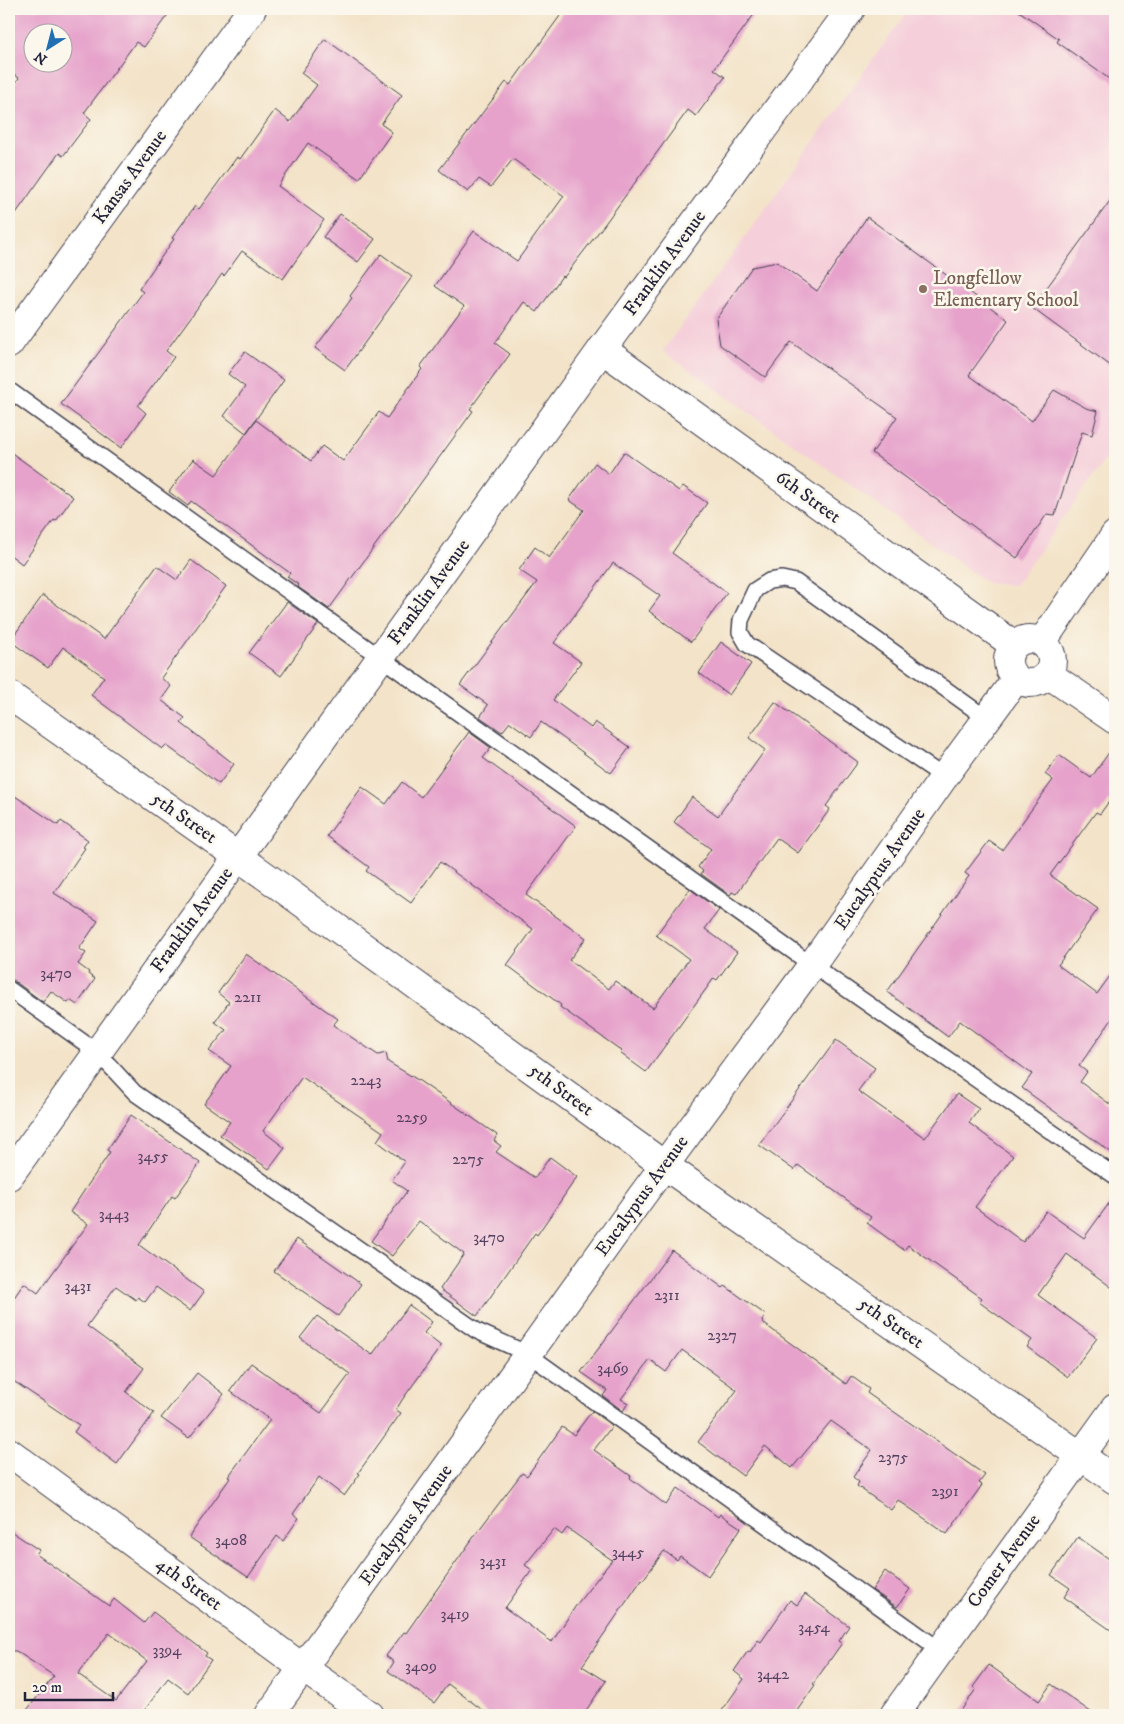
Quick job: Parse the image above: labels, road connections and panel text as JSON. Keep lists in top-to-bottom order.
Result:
{
  "streets": {
    "street": [
      "Kansas Avenue",
      "Franklin Avenue",
      "6th Street",
      "5th Street",
      "Eucalyptus Avenue",
      "Comer Avenue",
      "4th Street"
    ]
  },
  "crossings": [
    ["Franklin Avenue", "6th Street"],
    ["Franklin Avenue", "5th Street"],
    ["6th Street", "Eucalyptus Avenue"],
    ["5th Street", "Eucalyptus Avenue"],
    ["5th Street", "Comer Avenue"],
    ["Eucalyptus Avenue", "4th Street"]
  ],
  "places": ["Longfellow Elementary School"],
  "house_numbers": [
    "3470",
    "2211",
    "2243",
    "2259",
    "3455",
    "2275",
    "3443",
    "3470",
    "3431",
    "2311",
    "2327",
    "3469",
    "2375",
    "2391",
    "3408",
    "3445",
    "3431",
    "3419",
    "3454",
    "3394",
    "3409",
    "3442"
  ],
  "scale_bar": "20 m",
  "north": "bottom left"
}
